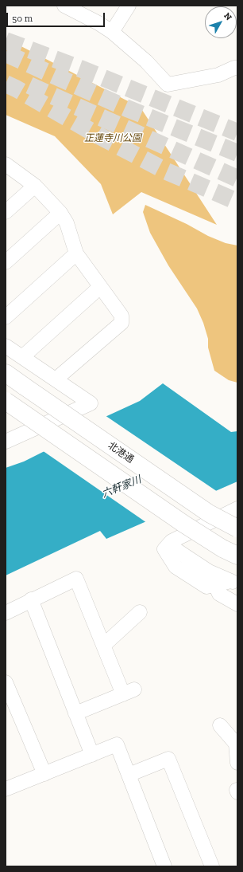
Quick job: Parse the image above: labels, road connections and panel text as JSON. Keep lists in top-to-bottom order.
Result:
{
  "streets": {
    "main road": ["北港通"]
  },
  "water": ["六軒家川"],
  "parks": ["正蓮寺川公園"],
  "scale_bar": "50 m",
  "north": "top right"
}
